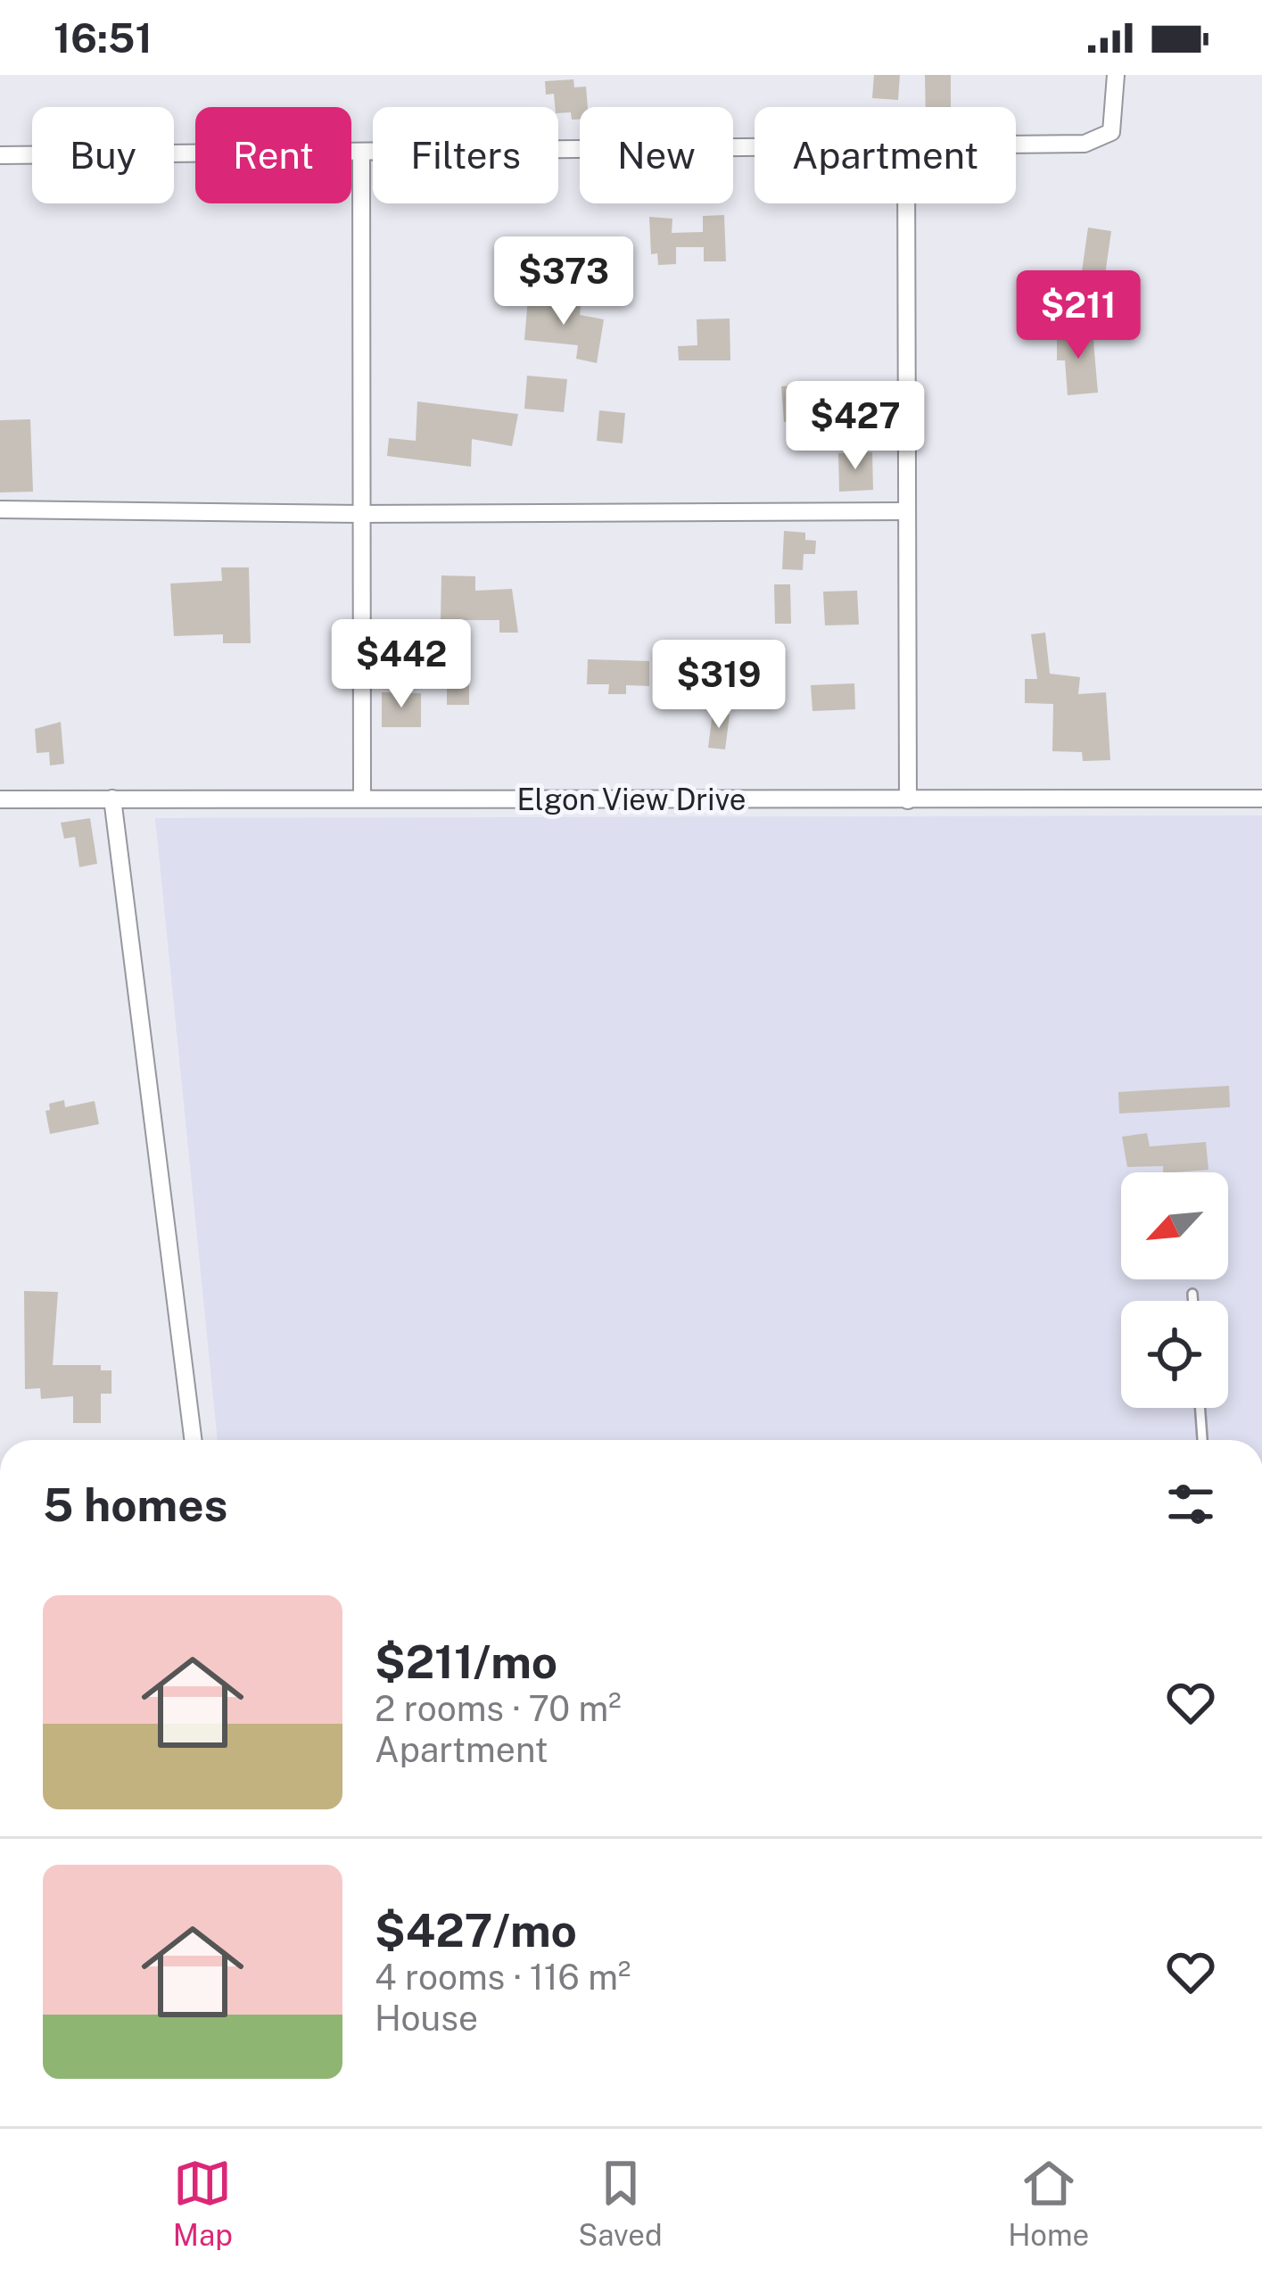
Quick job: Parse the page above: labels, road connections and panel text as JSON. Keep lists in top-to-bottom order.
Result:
{
  "streets": {
    "street": ["Elgon View Drive"]
  },
  "north": "bottom left",
  "page": {
    "status": "16:51",
    "chip": [
      "Buy",
      "Rent",
      "Filters",
      "New",
      "Apartment"
    ],
    "price": [
      "$373",
      "$211",
      "$427",
      "$442",
      "$319"
    ],
    "heading": "5 homes",
    "list": [
      {
        "name": "$211/mo",
        "note": "2 rooms · 70 m² · Apartment"
      },
      {
        "name": "$427/mo",
        "note": "4 rooms · 116 m² · House"
      }
    ],
    "tabs": ["Map", "Saved", "Home"]
  }
}
